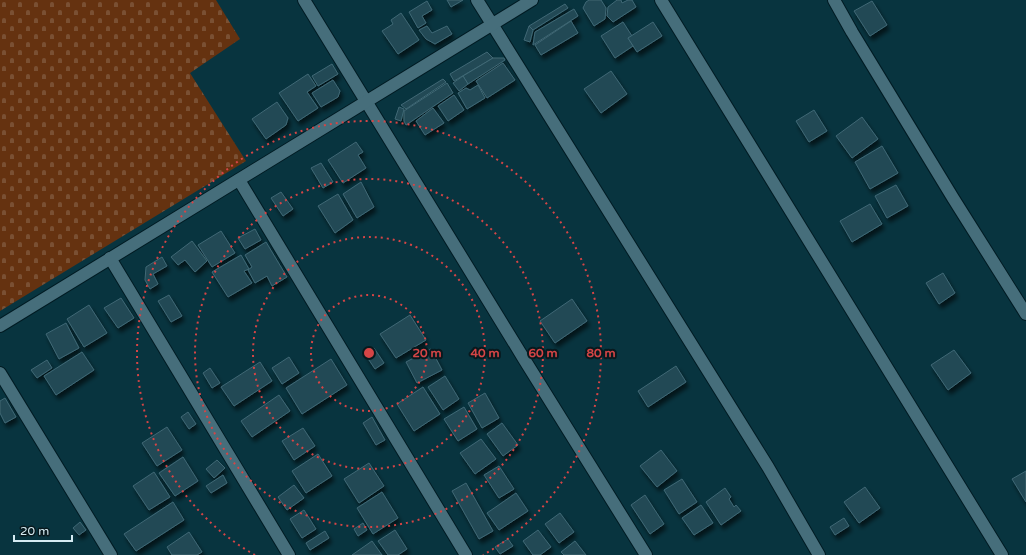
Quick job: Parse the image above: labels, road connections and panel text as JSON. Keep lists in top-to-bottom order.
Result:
{
  "scale_bar": "20 m",
  "rings": [
    "20 m",
    "40 m",
    "60 m",
    "80 m"
  ]
}
